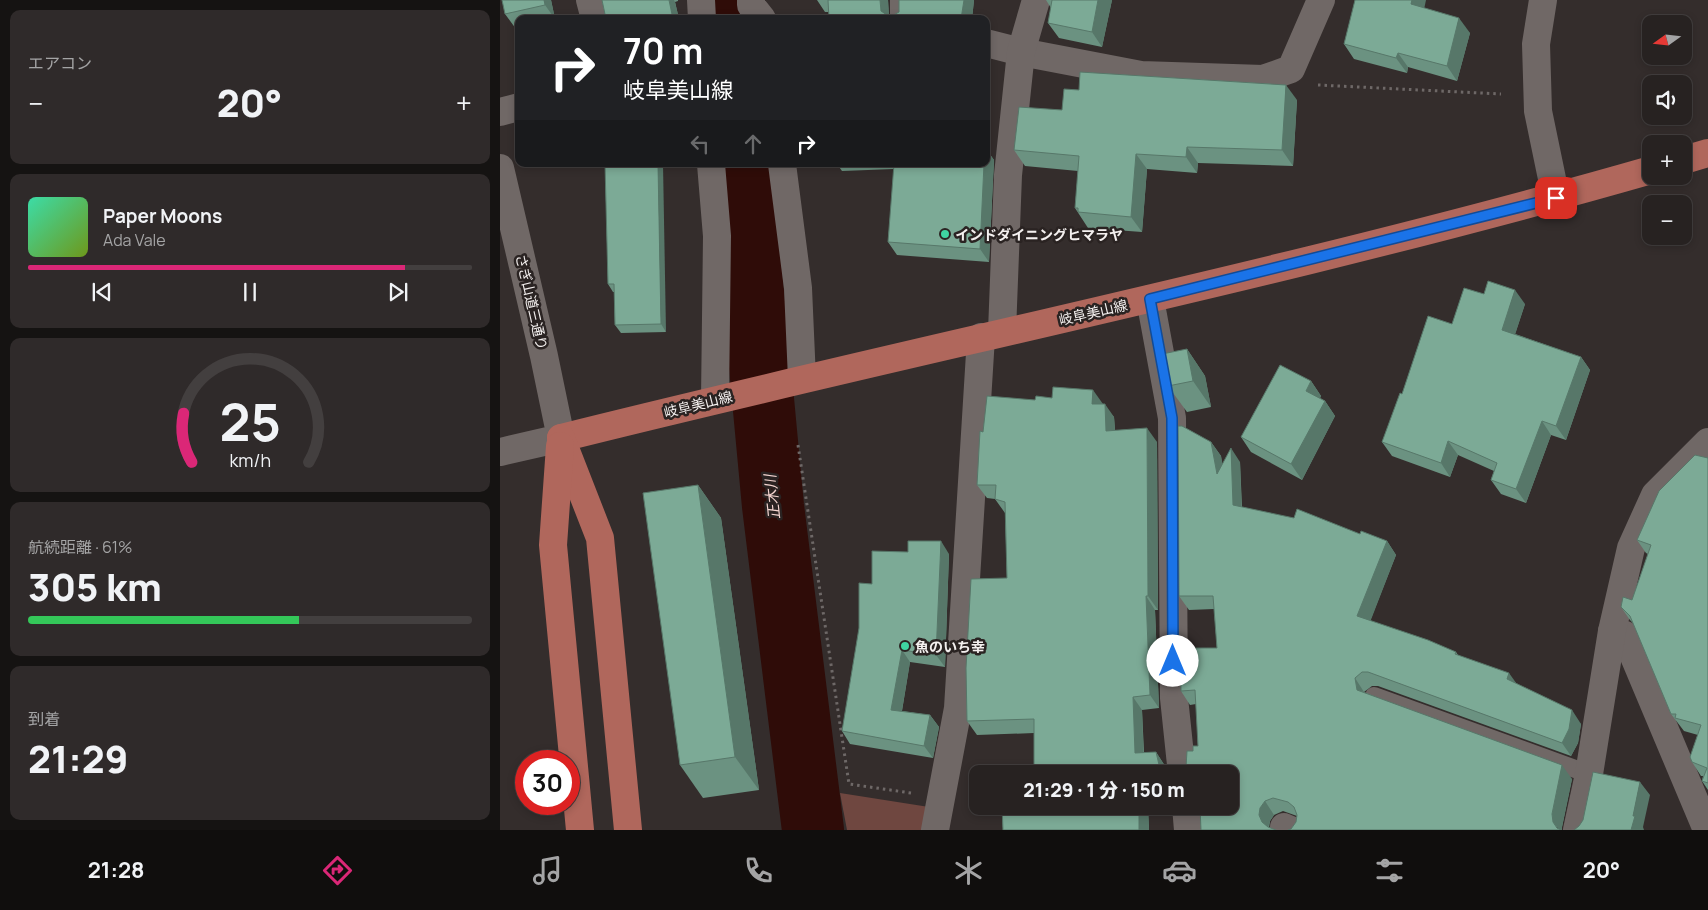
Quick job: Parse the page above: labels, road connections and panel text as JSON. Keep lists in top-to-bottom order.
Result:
{
  "streets": {
    "main road": ["岐阜美山線"],
    "street": ["さぎ山道三通り"]
  },
  "crossings": [
    ["さぎ山道三通り", "岐阜美山線"]
  ],
  "water": ["正木川"],
  "places": ["インドダイニングヒマラヤ", "魚のいち幸"],
  "north": "left",
  "page": {
    "tile": [
      "エアコン",
      ["航続距離 · 61%", "305 km"],
      ["到着", "21:29"]
    ],
    "map_buttons": ["+", "−"],
    "turn": ["70 m", "岐阜美山線"],
    "heat": ["−", "20°", "+"],
    "song": ["Paper Moons", "Ada Vale"],
    "limit": "30",
    "trip": "21:29 · 1 分 · 150 m",
    "tabs": ["21:28", "20°"],
    "gauge": ["25", "km/h"]
  }
}
